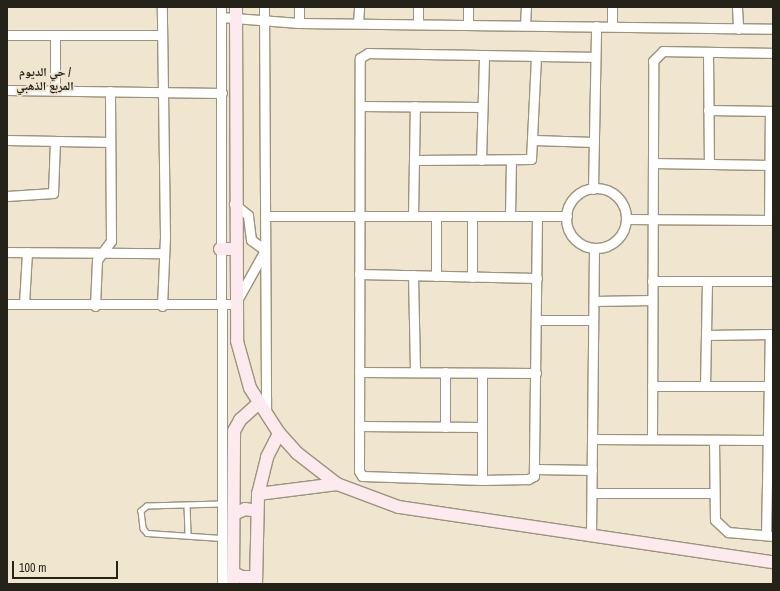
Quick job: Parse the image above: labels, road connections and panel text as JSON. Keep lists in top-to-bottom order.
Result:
{
  "districts": ["حي الديوم / المربع الذهبي"],
  "scale_bar": "100 m"
}
